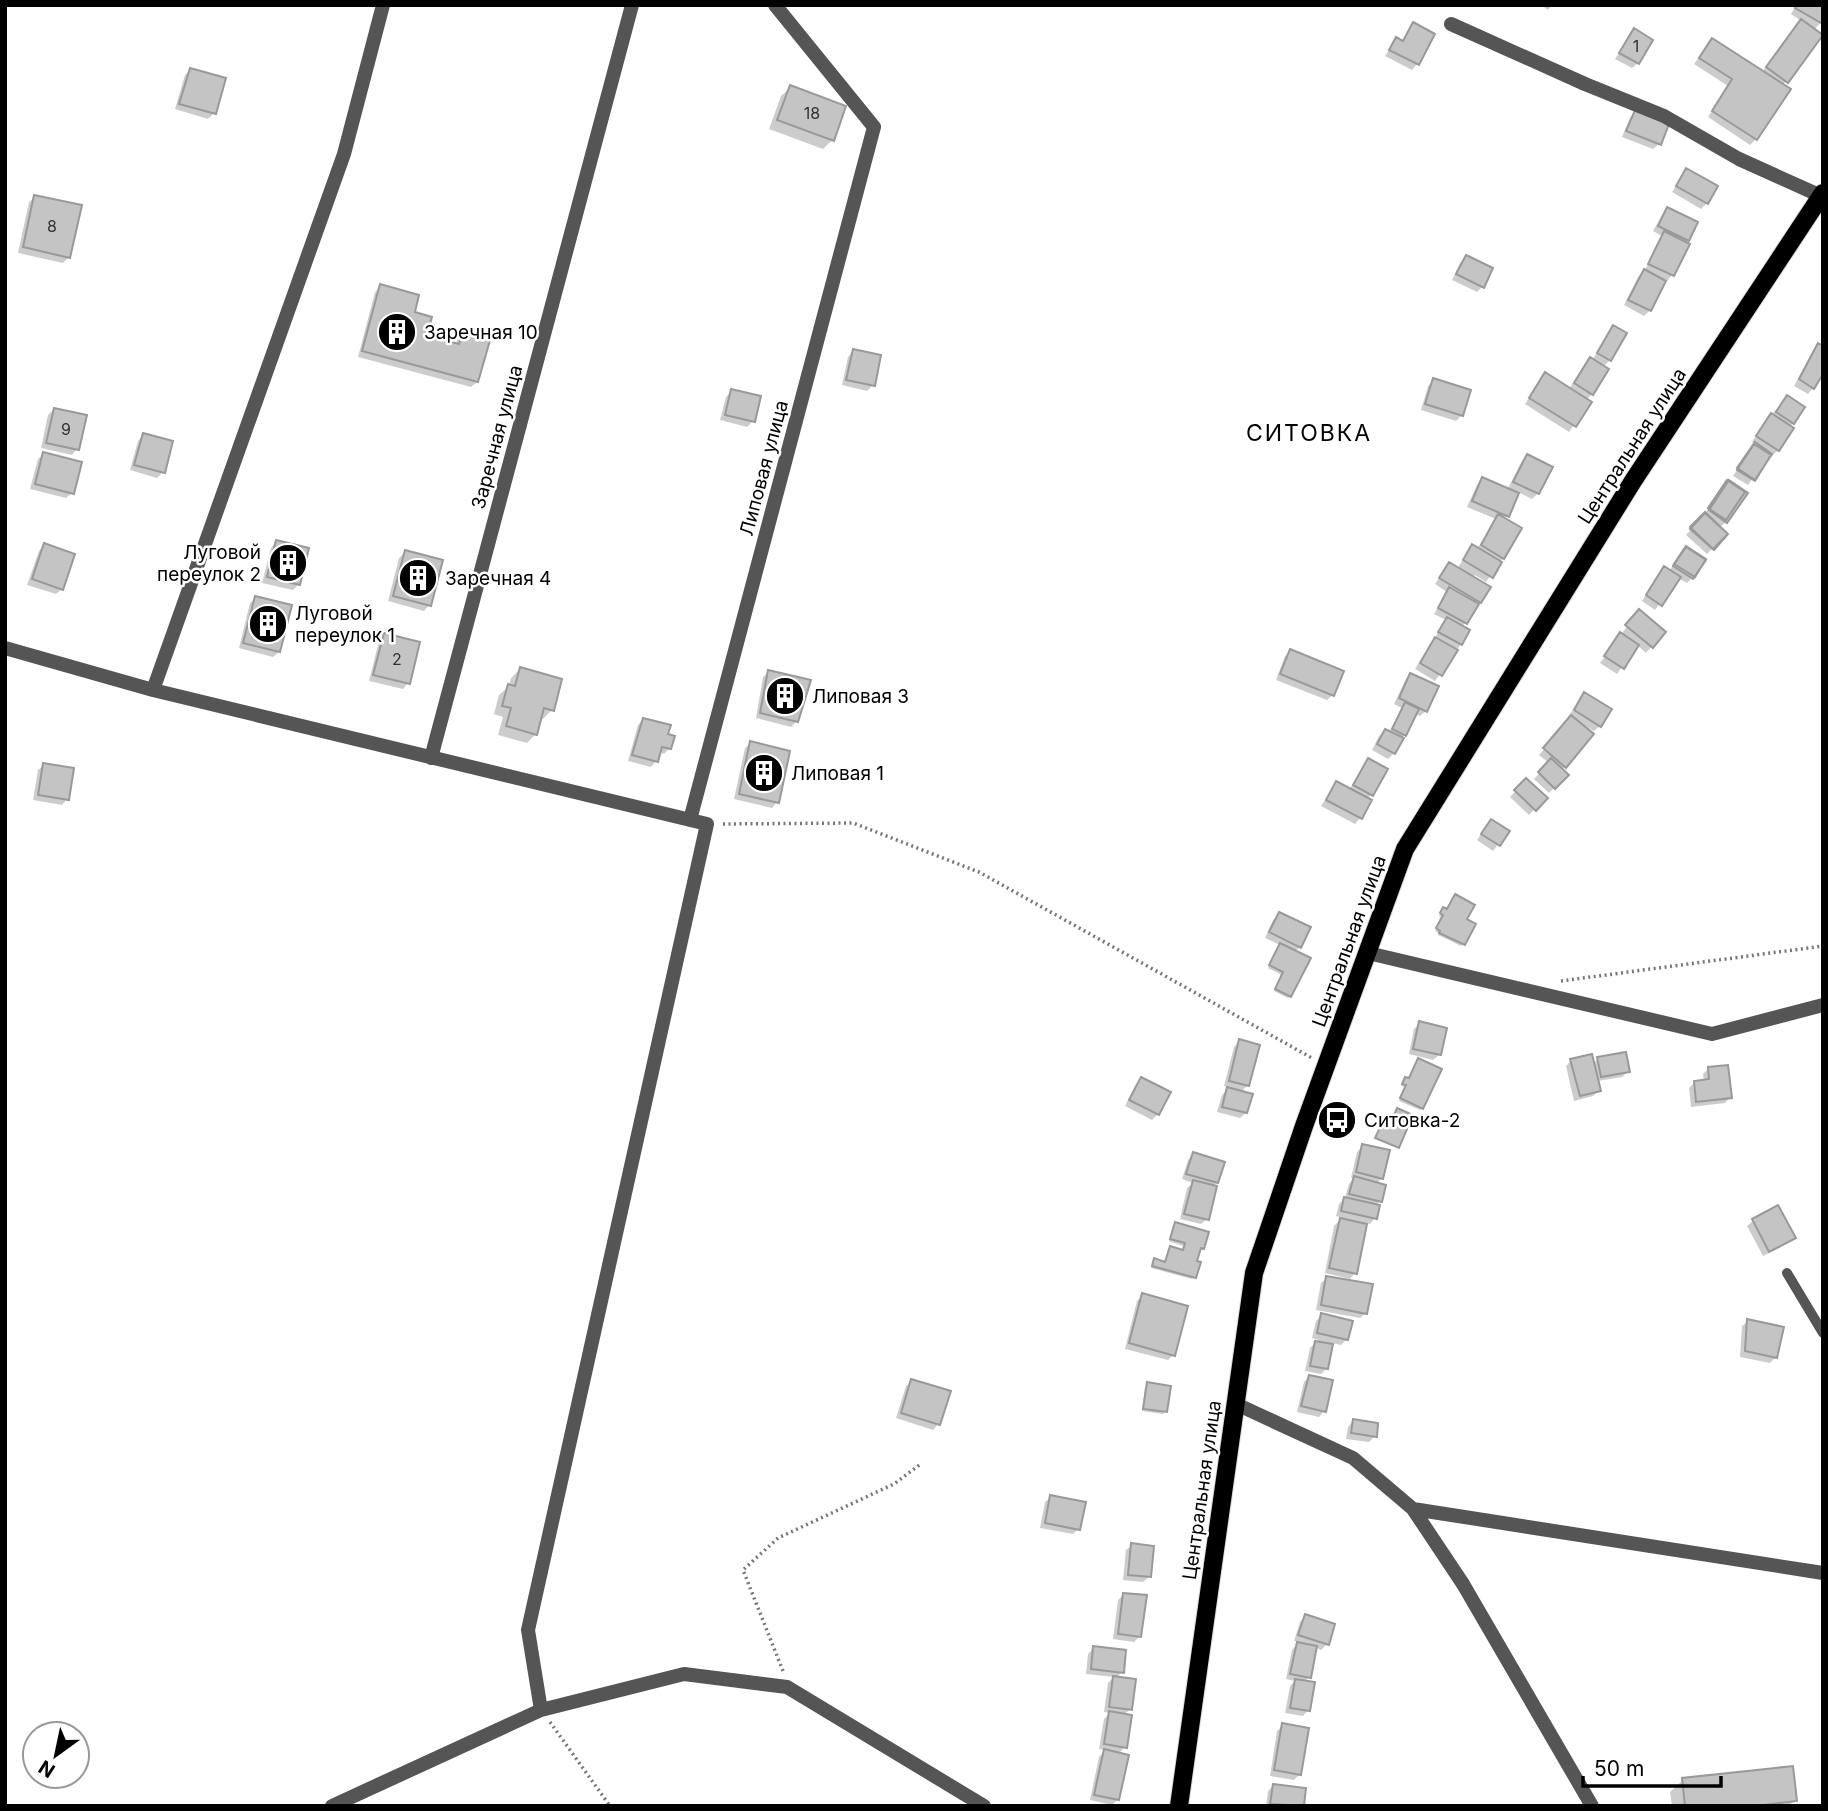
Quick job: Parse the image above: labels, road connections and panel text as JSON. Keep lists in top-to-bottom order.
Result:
{
  "streets": {
    "main road": ["Центральная улица"],
    "street": ["Заречная улица", "Липовая улица"]
  },
  "districts": ["СИТОВКА"],
  "places": {
    "building": [
      "Заречная 10",
      "Луговой переулок 2",
      "Заречная 4",
      "Луговой переулок 1",
      "Липовая 3",
      "Липовая 1"
    ],
    "bus stop": ["Ситовка-2"]
  },
  "house_numbers": [
    "1",
    "18",
    "8",
    "9",
    "2"
  ],
  "scale_bar": "50 m",
  "north": "bottom left"
}
